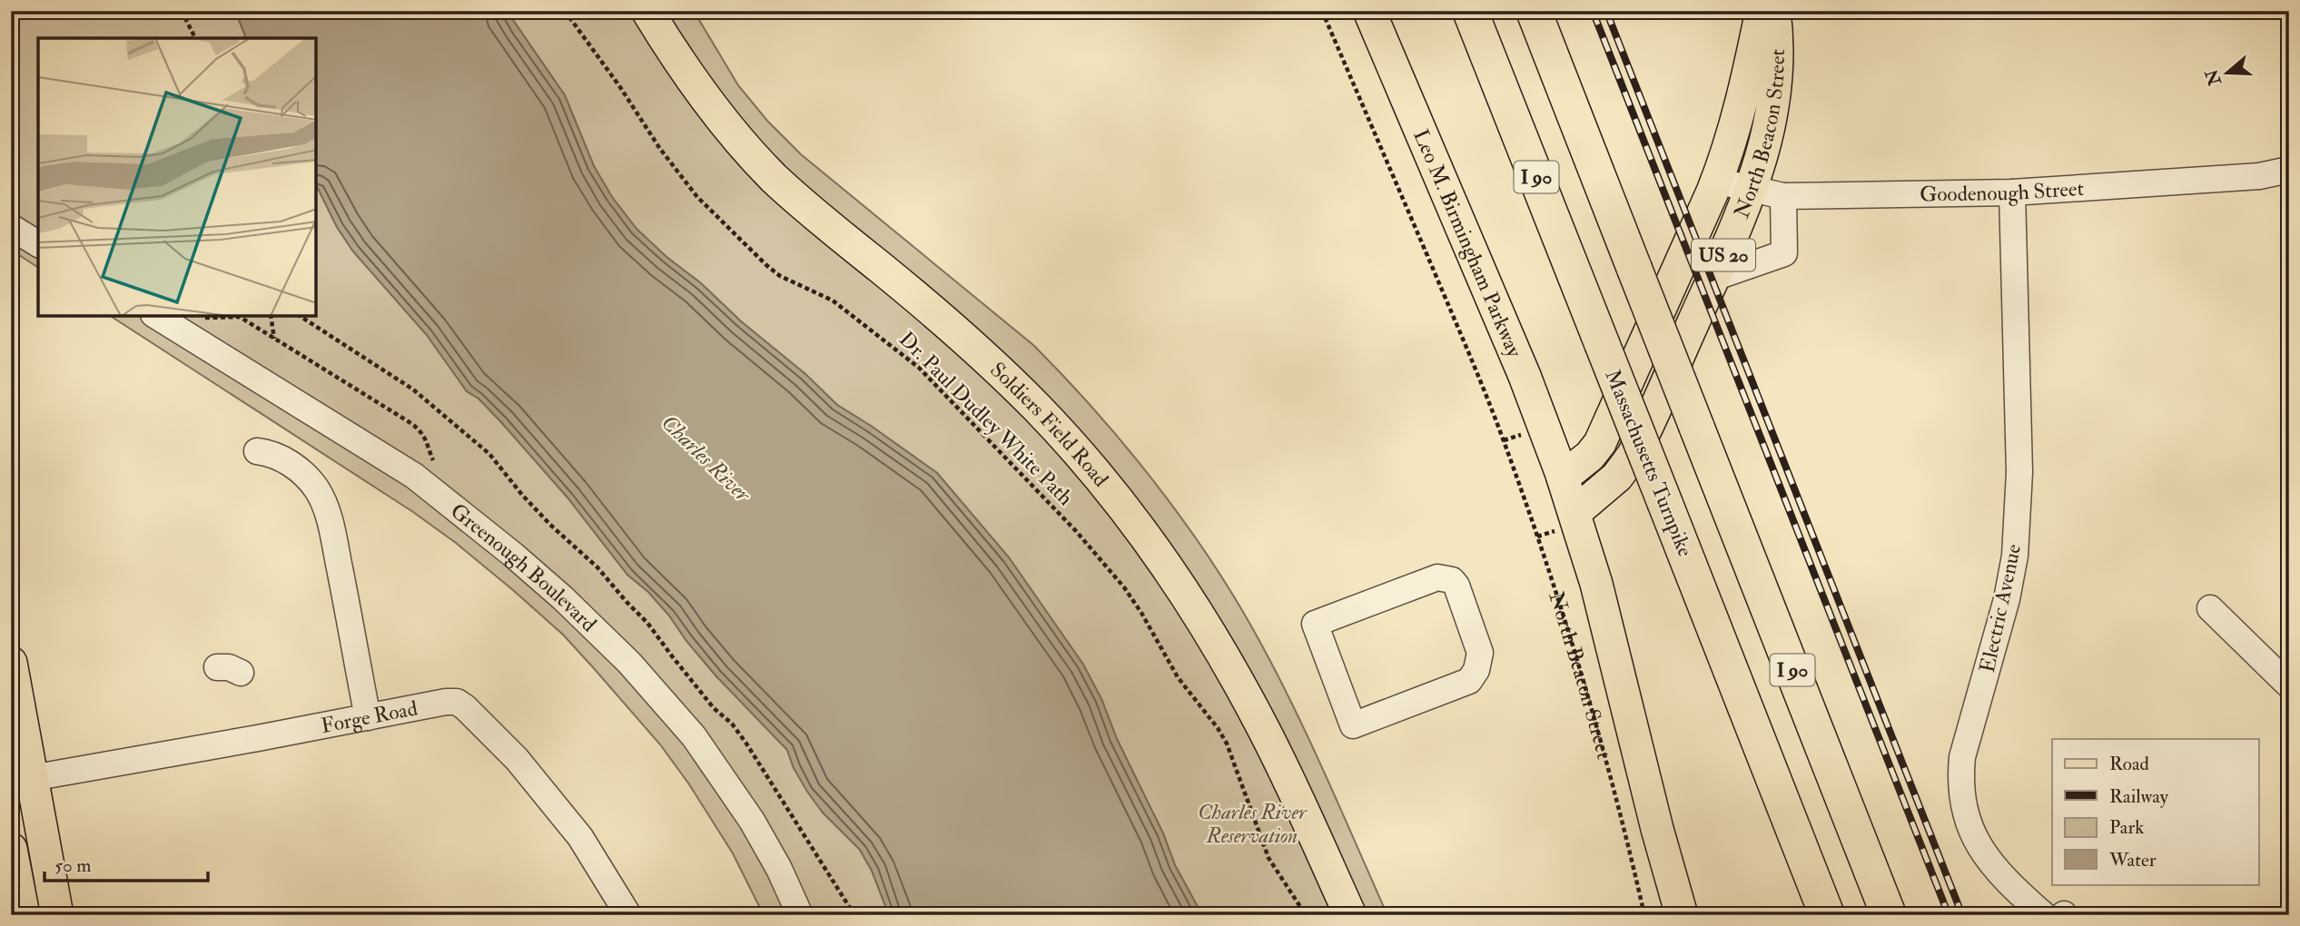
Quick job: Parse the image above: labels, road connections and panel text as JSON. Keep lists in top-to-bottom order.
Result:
{
  "streets": {
    "highway": ["I 90", "Massachusetts Turnpike"],
    "main road": [
      "North Beacon Street",
      "Leo M. Birmingham Parkway",
      "US 20",
      "Soldiers Field Road"
    ],
    "street": [
      "Goodenough Street",
      "Greenough Boulevard",
      "Electric Avenue",
      "Forge Road"
    ],
    "path": ["Dr. Paul Dudley White Path"]
  },
  "crossings": [
    ["North Beacon Street", "Goodenough Street"],
    ["North Beacon Street", "Leo M. Birmingham Parkway"],
    ["Goodenough Street", "Electric Avenue"]
  ],
  "water": ["Charles River"],
  "parks": ["Charles River Reservation"],
  "legend": [
    "Road",
    "Railway",
    "Park",
    "Water"
  ],
  "scale_bar": "50 m",
  "north": "left"
}
